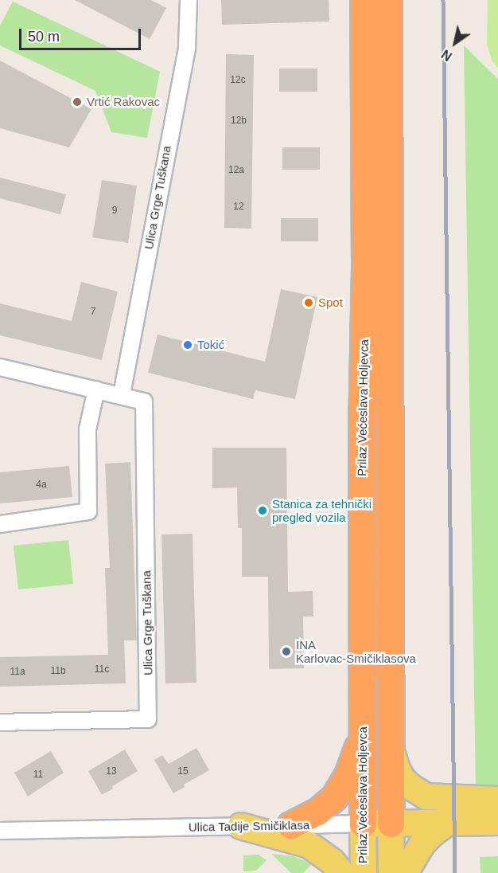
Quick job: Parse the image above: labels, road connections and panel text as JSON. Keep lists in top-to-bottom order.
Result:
{
  "streets": {
    "highway": ["Prilaz Većeslava Holjevca"],
    "main road": ["Ulica Tadije Smičiklasa"],
    "street": ["Ulica Grge Tuškana"]
  },
  "crossings": [
    ["Prilaz Većeslava Holjevca", "Ulica Tadije Smičiklasa"]
  ],
  "places": [
    "Vrtić Rakovac",
    "Spot",
    "Tokić",
    "Stanica za tehnički pregled vozila",
    "INA Karlovac-Smičiklasova"
  ],
  "house_numbers": [
    "12c",
    "12b",
    "12a",
    "12",
    "9",
    "7",
    "4a",
    "11c",
    "11b",
    "11a",
    "13",
    "15",
    "11"
  ],
  "scale_bar": "50 m",
  "north": "bottom left"
}
